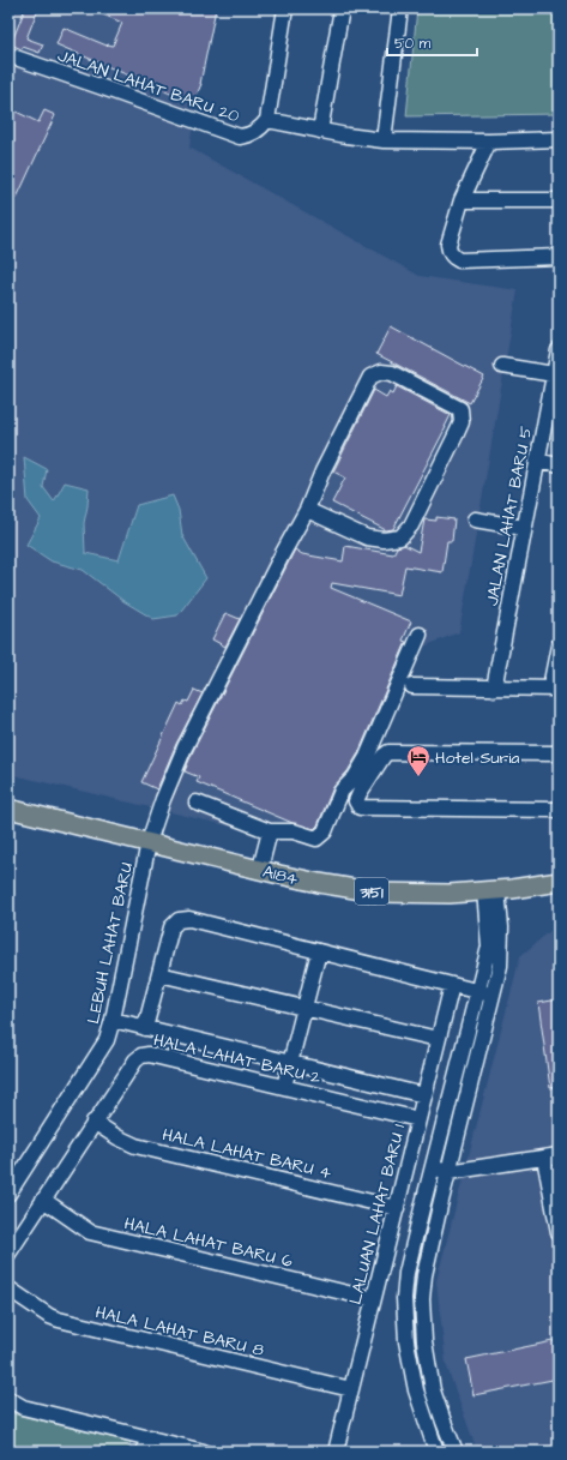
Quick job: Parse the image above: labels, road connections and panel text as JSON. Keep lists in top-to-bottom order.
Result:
{
  "streets": {
    "main road": ["A184", "3151"],
    "street": [
      "JALAN LAHAT BARU 20",
      "JALAN LAHAT BARU 5",
      "LEBUH LAHAT BARU",
      "HALA LAHAT BARU 2",
      "HALA LAHAT BARU 4",
      "LALUAN LAHAT BARU 1",
      "HALA LAHAT BARU 6",
      "HALA LAHAT BARU 8"
    ]
  },
  "crossings": [
    ["A184", "LEBUH LAHAT BARU"],
    ["LEBUH LAHAT BARU", "HALA LAHAT BARU 2"],
    ["HALA LAHAT BARU 2", "HALA LAHAT BARU 4"],
    ["HALA LAHAT BARU 2", "LALUAN LAHAT BARU 1"],
    ["HALA LAHAT BARU 2", "HALA LAHAT BARU 6"],
    ["HALA LAHAT BARU 4", "LALUAN LAHAT BARU 1"],
    ["LALUAN LAHAT BARU 1", "HALA LAHAT BARU 6"],
    ["LALUAN LAHAT BARU 1", "HALA LAHAT BARU 8"]
  ],
  "places": {
    "hotel": ["Hotel Suria"]
  },
  "scale_bar": "50 m"
}
